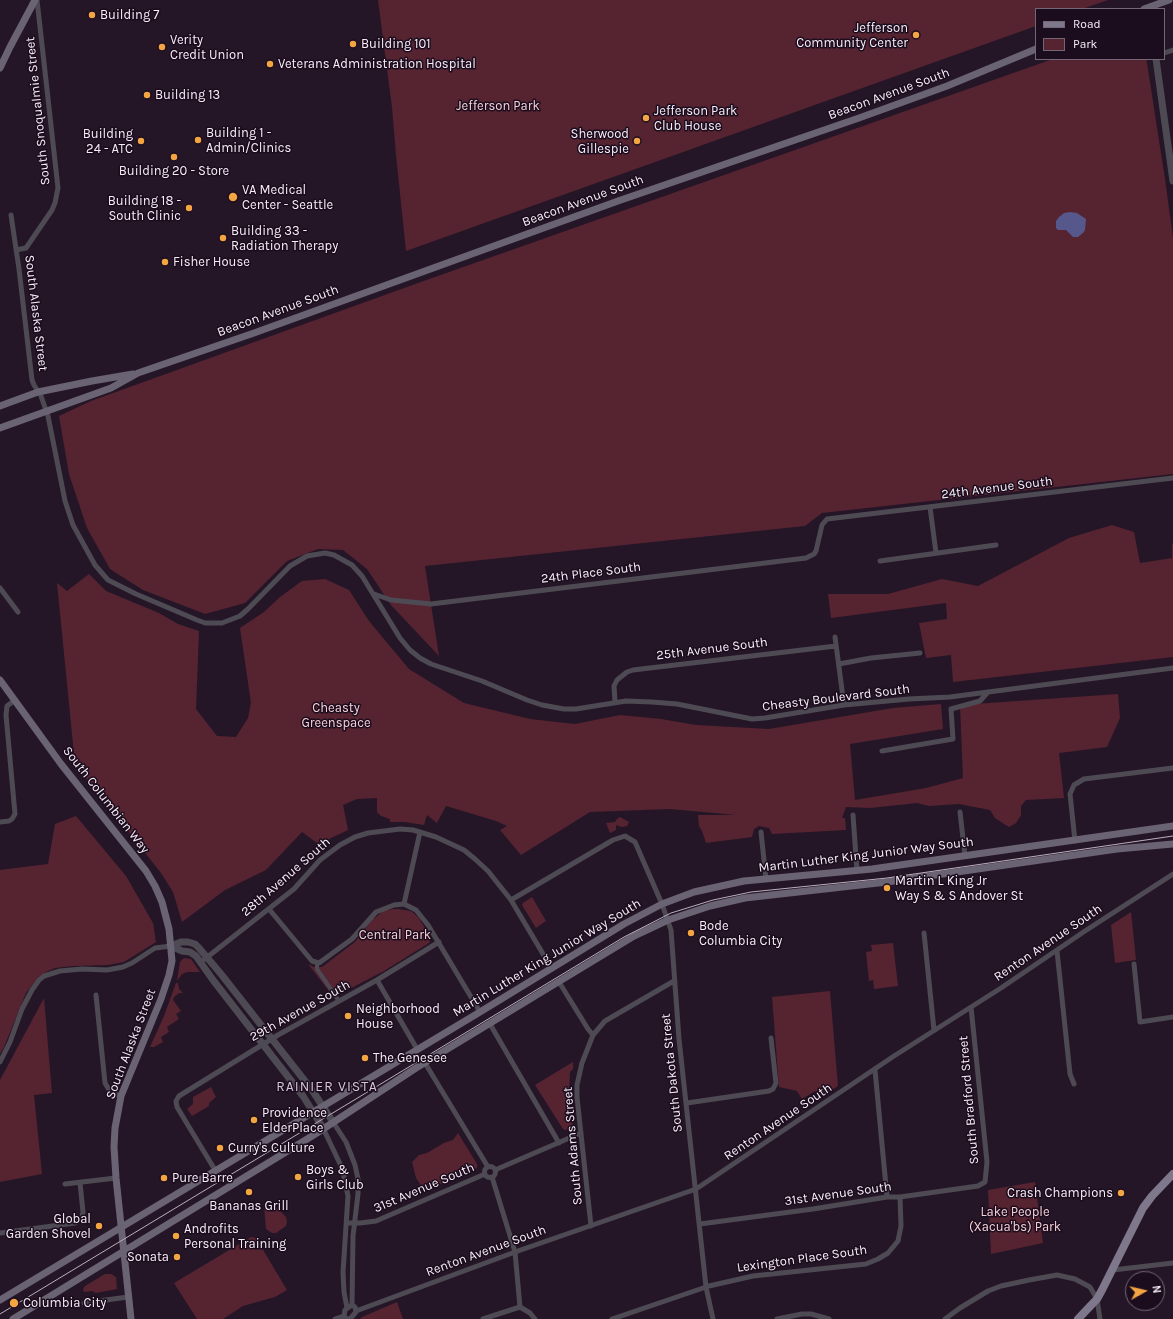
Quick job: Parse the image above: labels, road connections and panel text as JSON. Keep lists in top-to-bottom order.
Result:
{
  "streets": {
    "main road": [
      "Beacon Avenue South",
      "South Alaska Street",
      "South Columbian Way",
      "Martin Luther King Junior Way South"
    ],
    "street": [
      "South Snoqualmie Street",
      "24th Avenue South",
      "24th Place South",
      "25th Avenue South",
      "Cheasty Boulevard South",
      "28th Avenue South",
      "Renton Avenue South",
      "29th Avenue South",
      "South Dakota Street",
      "South Bradford Street",
      "South Adams Street",
      "31st Avenue South",
      "Lexington Place South"
    ]
  },
  "crossings": [
    ["Beacon Avenue South", "South Alaska Street"],
    ["Beacon Avenue South", "Cheasty Boulevard South"],
    ["South Snoqualmie Street", "South Alaska Street"],
    ["South Alaska Street", "Cheasty Boulevard South"],
    ["South Alaska Street", "South Columbian Way"],
    ["South Alaska Street", "Martin Luther King Junior Way South"],
    ["24th Avenue South", "24th Place South"],
    ["24th Place South", "Cheasty Boulevard South"],
    ["25th Avenue South", "Cheasty Boulevard South"],
    ["Martin Luther King Junior Way South", "29th Avenue South"],
    ["Martin Luther King Junior Way South", "South Dakota Street"],
    ["Renton Avenue South", "South Dakota Street"],
    ["Renton Avenue South", "South Bradford Street"],
    ["Renton Avenue South", "South Adams Street"],
    ["South Dakota Street", "31st Avenue South"],
    ["South Dakota Street", "Lexington Place South"],
    ["South Bradford Street", "31st Avenue South"],
    ["South Adams Street", "31st Avenue South"],
    ["31st Avenue South", "Lexington Place South"]
  ],
  "districts": ["RAINIER VISTA"],
  "parks": [
    "Jefferson Park",
    "Cheasty Greenspace",
    "Central Park",
    "Lake People (Xacua'bs) Park"
  ],
  "places": [
    "Building 7",
    "Jefferson Community Center",
    "Building 101",
    "Verity Credit Union",
    "Veterans Administration Hospital",
    "Building 13",
    "Jefferson Park Club House",
    "Building 1 - Admin/Clinics",
    "Building 24 - ATC",
    "Sherwood Gillespie",
    "Building 20 - Store",
    "VA Medical Center - Seattle",
    "Building 18 - South Clinic",
    "Building 33 - Radiation Therapy",
    "Fisher House",
    "Martin L King Jr Way S & S Andover St",
    "Bode Columbia City",
    "Neighborhood House",
    "The Genesee",
    "Providence ElderPlace",
    "Curry's Culture",
    "Boys & Girls Club",
    "Pure Barre",
    "Bananas Grill",
    "Crash Champions",
    "Global Garden Shovel",
    "Androfits Personal Training",
    "Sonata",
    "Columbia City"
  ],
  "legend": ["Road", "Park"],
  "north": "right"
}
